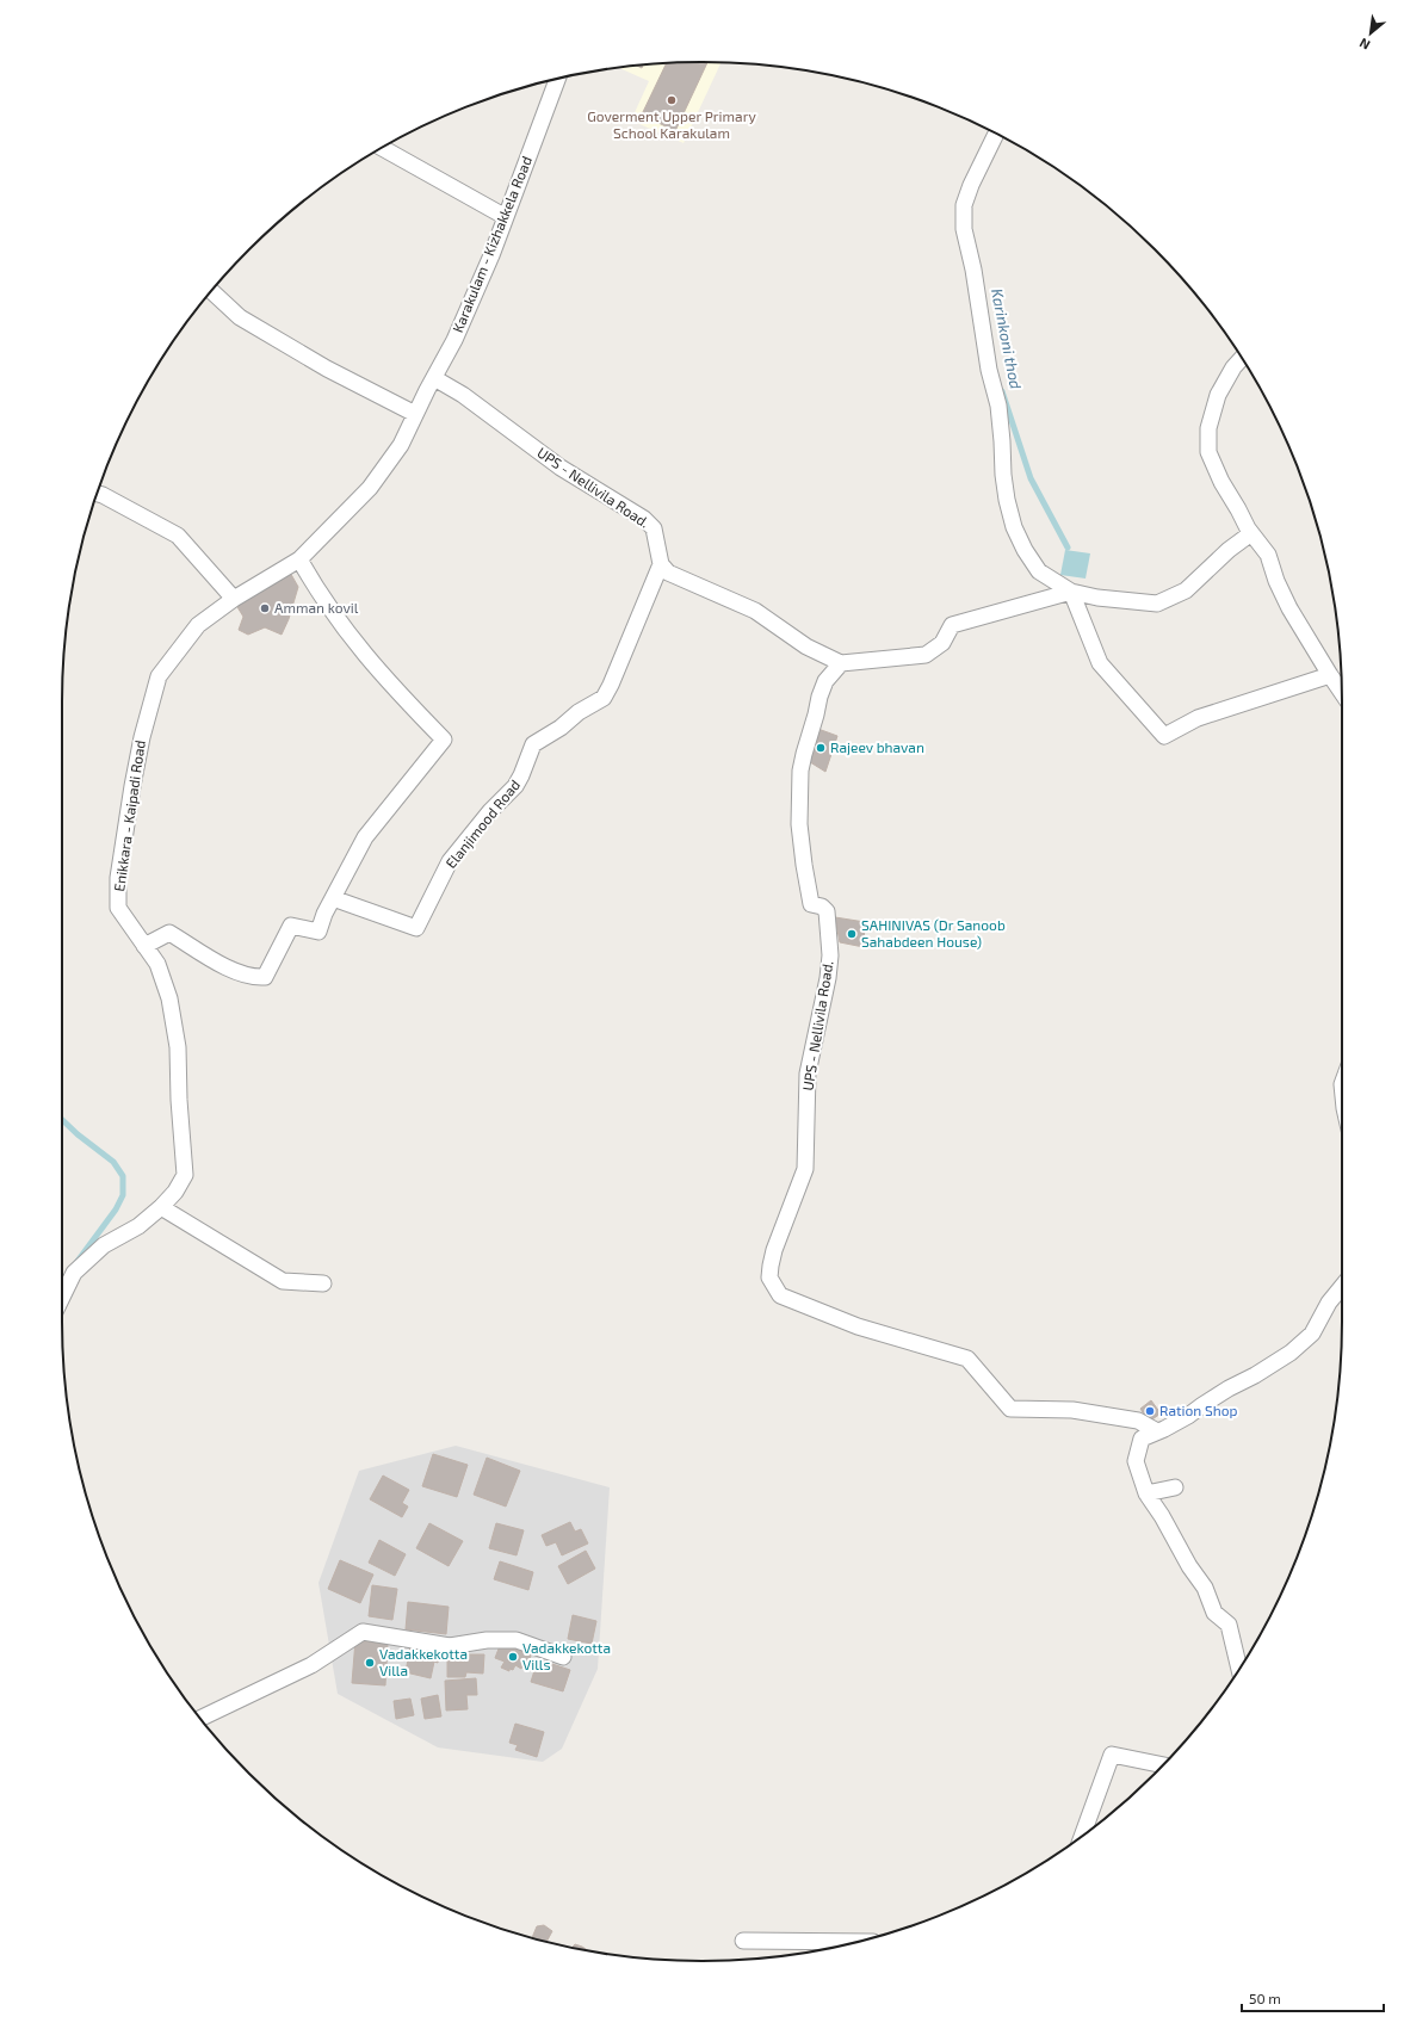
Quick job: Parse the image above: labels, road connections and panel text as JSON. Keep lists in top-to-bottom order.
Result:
{
  "streets": {
    "street": [
      "Karakulam - Kizhakkela Road",
      "UPS - Nellivila Road.",
      "Enikkara - Kaipadi Road",
      "Elanjimood Road"
    ]
  },
  "crossings": [
    ["Karakulam - Kizhakkela Road", "UPS - Nellivila Road."],
    ["Karakulam - Kizhakkela Road", "Enikkara - Kaipadi Road"],
    ["UPS - Nellivila Road.", "Elanjimood Road"]
  ],
  "water": ["Karinkoni thod"],
  "places": [
    "Goverment Upper Primary School Karakulam",
    "Amman kovil",
    "Rajeev bhavan",
    "SAHINIVAS (Dr Sanoob Sahabdeen House)",
    "Ration Shop",
    "Vadakkekotta Vills",
    "Vadakkekotta Villa"
  ],
  "scale_bar": "50 m",
  "north": "bottom left"
}
